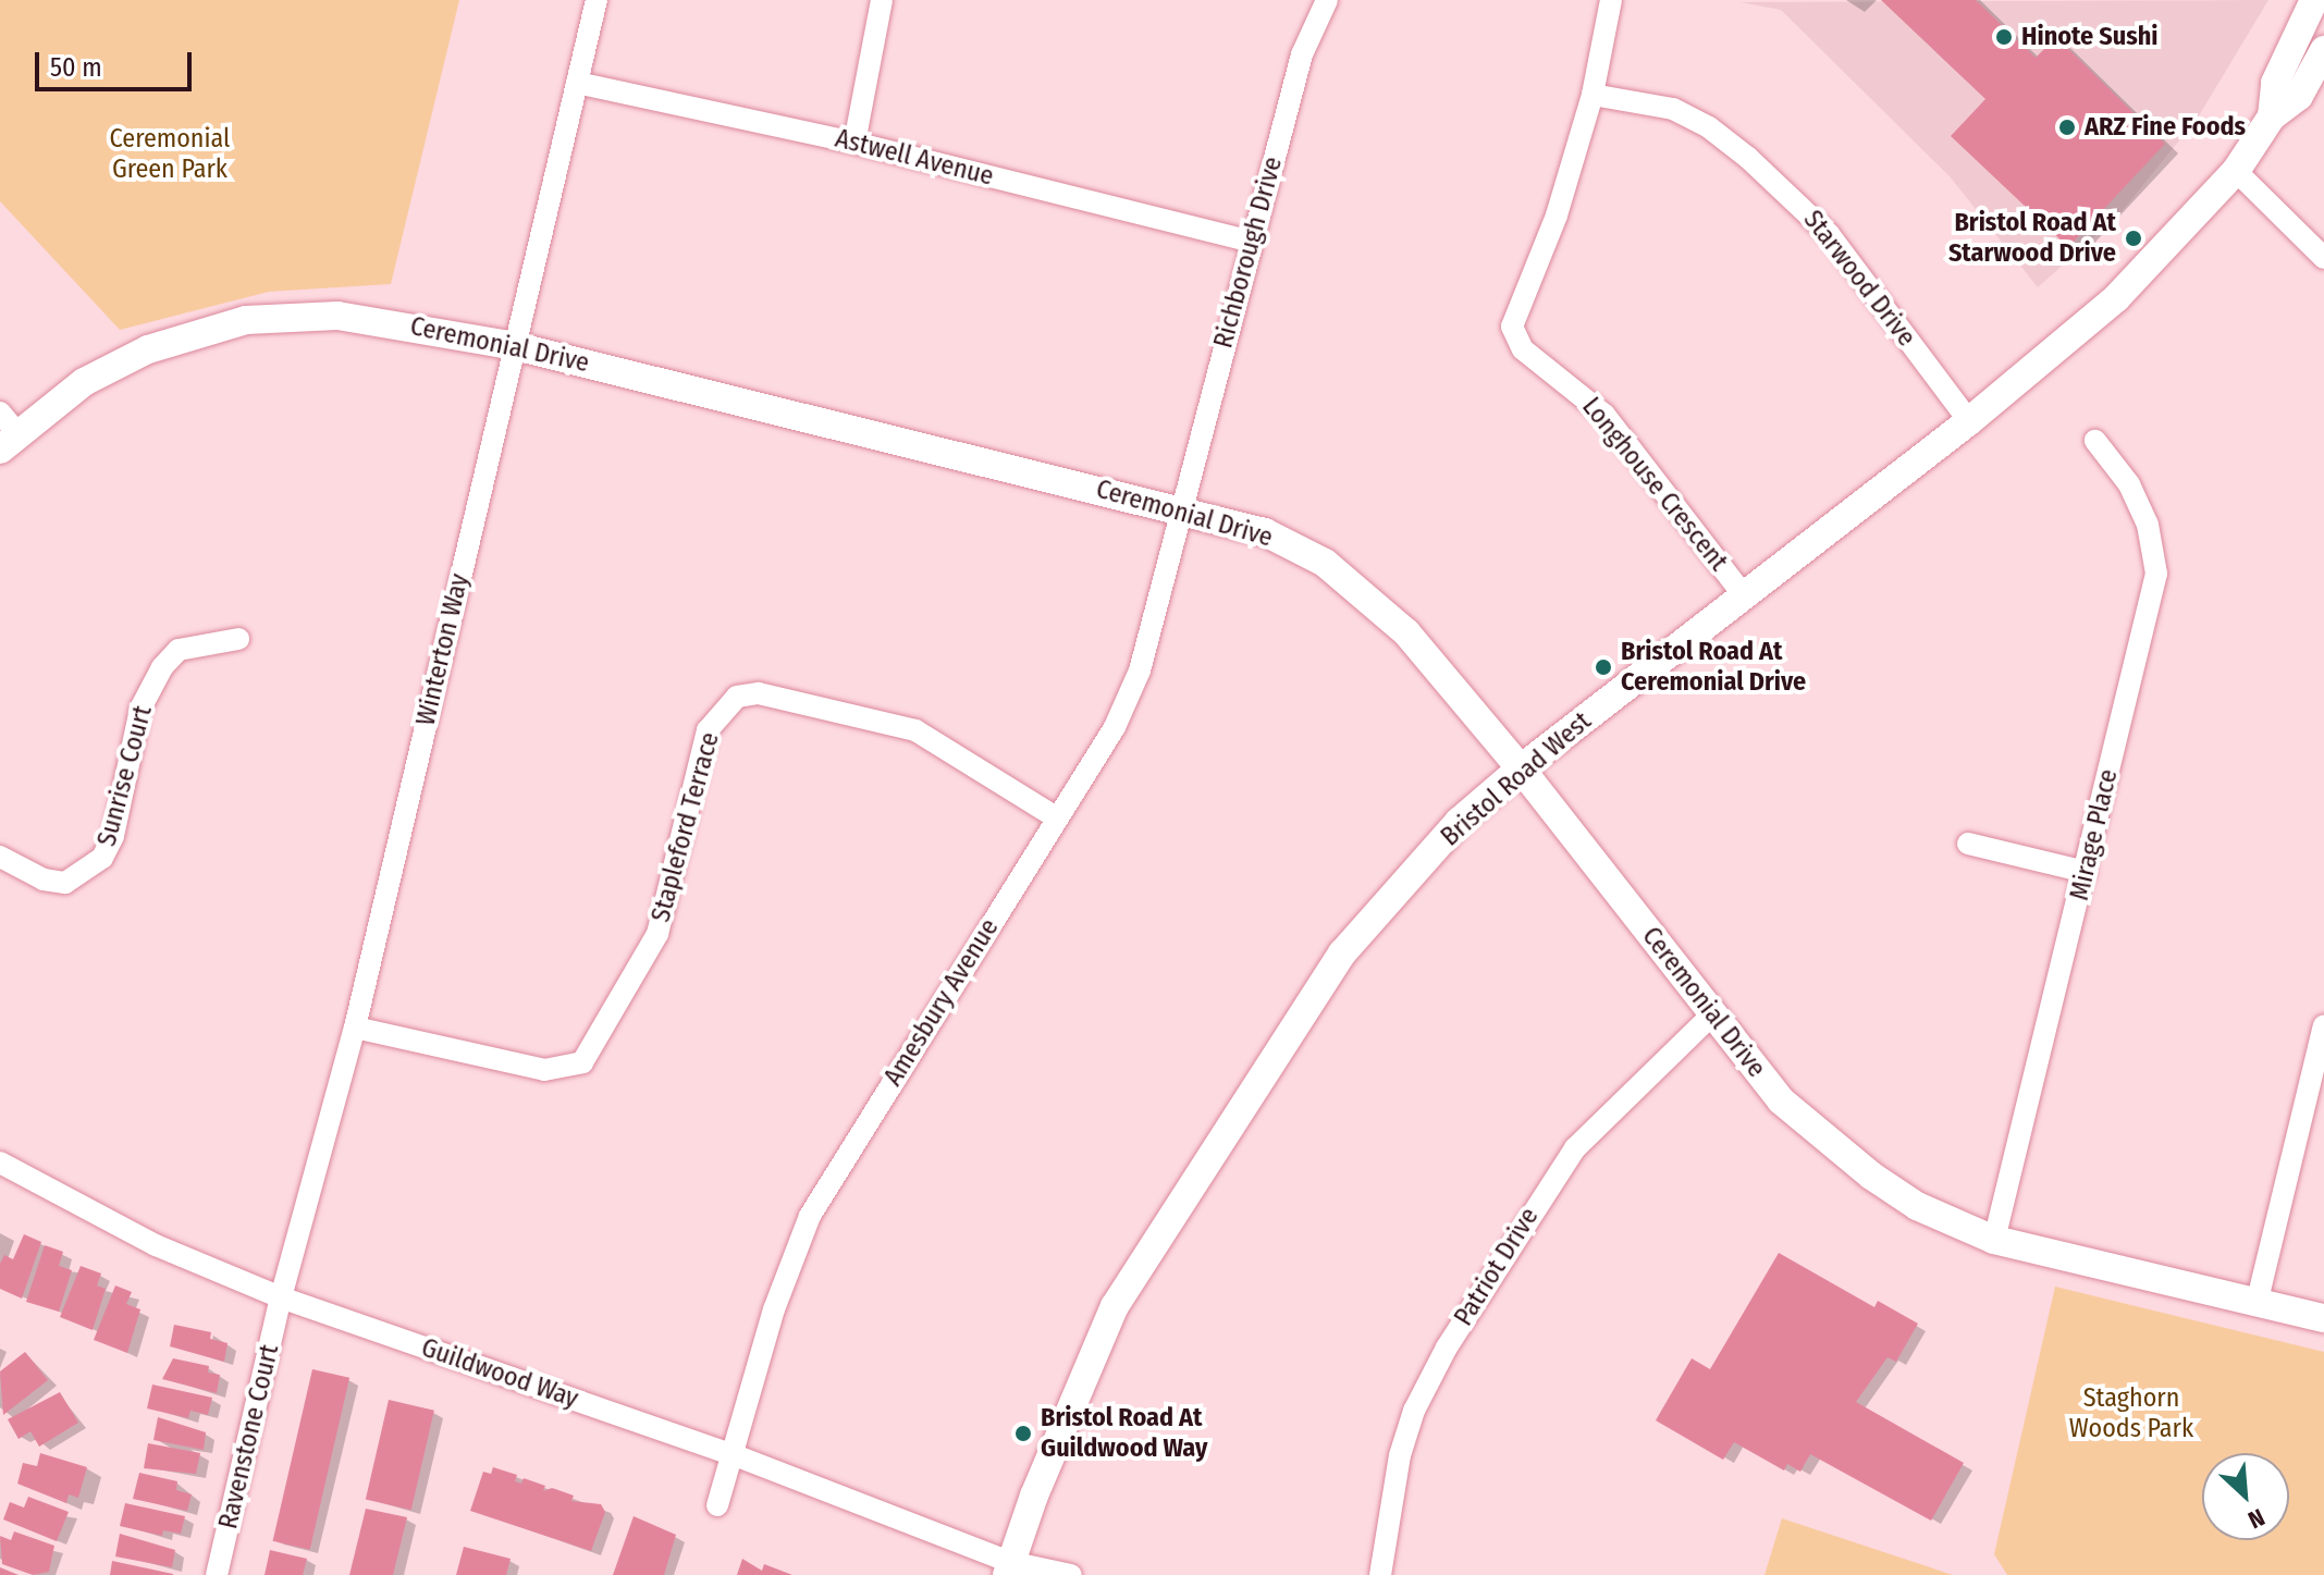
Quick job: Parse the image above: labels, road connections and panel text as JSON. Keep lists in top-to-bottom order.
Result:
{
  "streets": {
    "street": [
      "Astwell Avenue",
      "Richborough Drive",
      "Starwood Drive",
      "Ceremonial Drive",
      "Longhouse Crescent",
      "Winterton Way",
      "Sunrise Court",
      "Bristol Road West",
      "Stapleford Terrace",
      "Mirage Place",
      "Amesbury Avenue",
      "Patriot Drive",
      "Guildwood Way",
      "Ravenstone Court"
    ]
  },
  "crossings": [
    ["Astwell Avenue", "Richborough Drive"],
    ["Astwell Avenue", "Winterton Way"],
    ["Richborough Drive", "Ceremonial Drive"],
    ["Richborough Drive", "Amesbury Avenue"],
    ["Starwood Drive", "Longhouse Crescent"],
    ["Starwood Drive", "Bristol Road West"],
    ["Ceremonial Drive", "Winterton Way"],
    ["Ceremonial Drive", "Bristol Road West"],
    ["Ceremonial Drive", "Mirage Place"],
    ["Ceremonial Drive", "Amesbury Avenue"],
    ["Ceremonial Drive", "Patriot Drive"],
    ["Longhouse Crescent", "Bristol Road West"],
    ["Winterton Way", "Stapleford Terrace"],
    ["Winterton Way", "Guildwood Way"],
    ["Winterton Way", "Ravenstone Court"],
    ["Bristol Road West", "Guildwood Way"],
    ["Stapleford Terrace", "Amesbury Avenue"],
    ["Amesbury Avenue", "Guildwood Way"],
    ["Guildwood Way", "Ravenstone Court"]
  ],
  "parks": ["Ceremonial Green Park", "Staghorn Woods Park"],
  "places": [
    "Hinote Sushi",
    "ARZ Fine Foods",
    "Bristol Road At Starwood Drive",
    "Bristol Road At Ceremonial Drive",
    "Bristol Road At Guildwood Way"
  ],
  "scale_bar": "50 m",
  "north": "bottom right"
}
